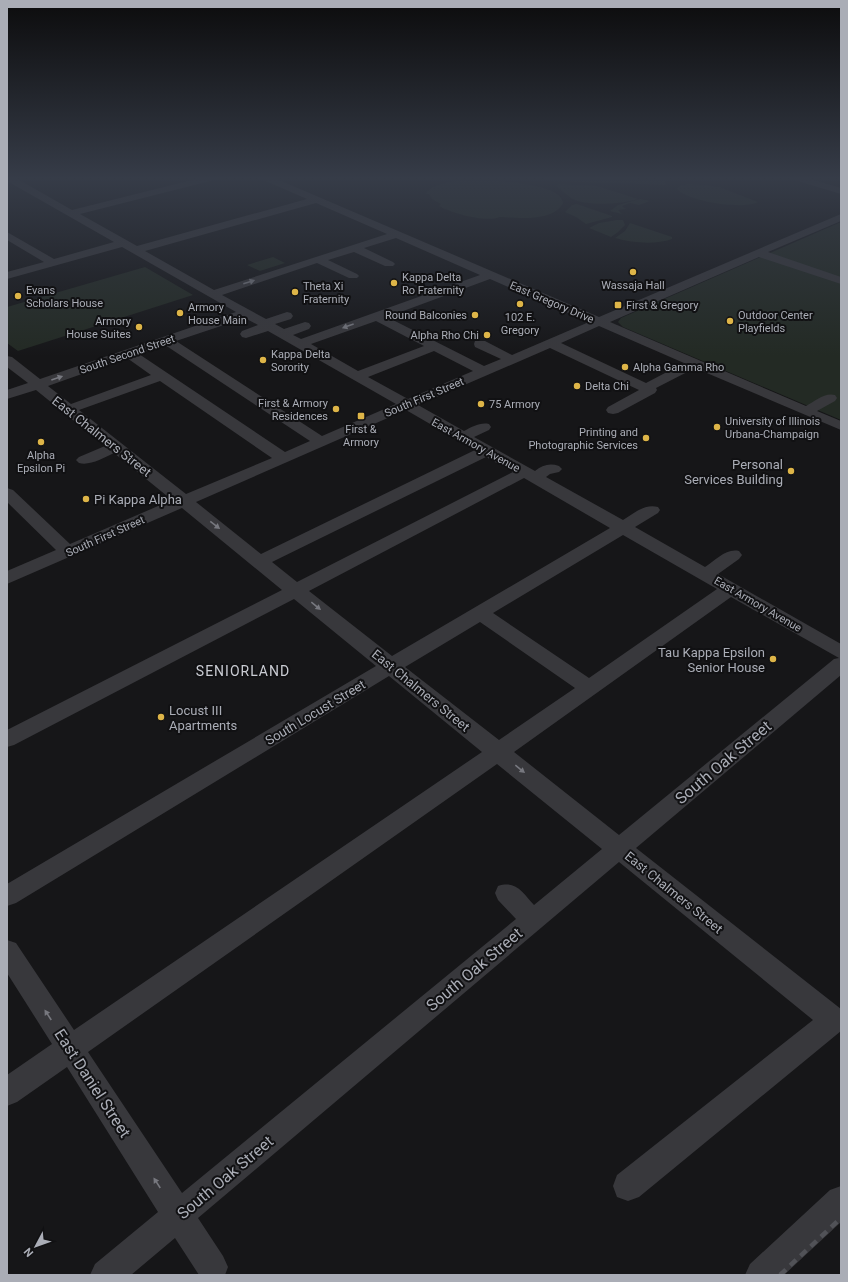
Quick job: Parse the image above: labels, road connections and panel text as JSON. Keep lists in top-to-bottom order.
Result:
{
  "streets": {
    "street": [
      "East Gregory Drive",
      "South Second Street",
      "South First Street",
      "East Chalmers Street",
      "East Armory Avenue",
      "South Locust Street",
      "South Oak Street",
      "East Daniel Street"
    ]
  },
  "crossings": [
    ["East Gregory Drive", "South First Street"],
    ["South Second Street", "East Chalmers Street"],
    ["South Second Street", "East Armory Avenue"],
    ["South First Street", "East Chalmers Street"],
    ["South First Street", "East Armory Avenue"],
    ["East Chalmers Street", "South Locust Street"],
    ["East Chalmers Street", "South Oak Street"],
    ["East Armory Avenue", "South Locust Street"],
    ["South Oak Street", "East Daniel Street"]
  ],
  "one_way": ["East Daniel Street"],
  "districts": ["SENIORLAND"],
  "places": {
    "other": [
      "Wassaja Hall",
      "Kappa Delta Ro Fraternity",
      "Theta Xi Fraternity",
      "Evans Scholars House",
      "102 E. Gregory",
      "Armory House Main",
      "Round Balconies",
      "Outdoor Center Playfields",
      "Armory House Suites",
      "Alpha Rho Chi",
      "Kappa Delta Sorority",
      "Alpha Gamma Rho",
      "Delta Chi",
      "75 Armory",
      "First & Armory Residences",
      "University of Illinois Urbana-Champaign",
      "Printing and Photographic Services",
      "Alpha Epsilon Pi",
      "Personal Services Building",
      "Pi Kappa Alpha",
      "Tau Kappa Epsilon Senior House",
      "Locust III Apartments"
    ],
    "transit": ["First & Gregory", "First & Armory"]
  },
  "north": "bottom left"
}
